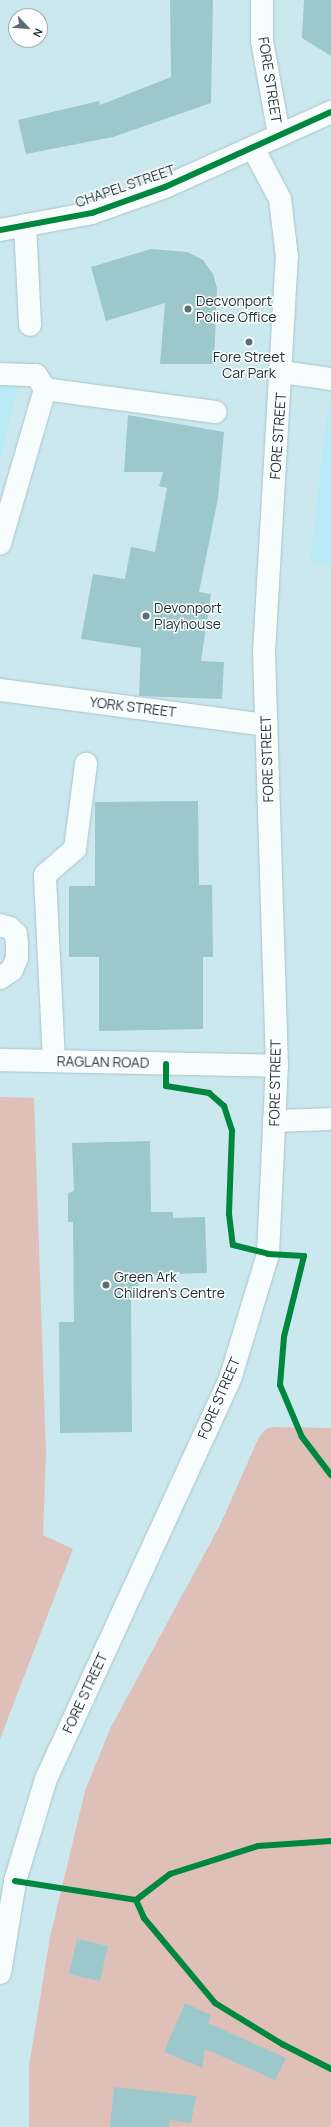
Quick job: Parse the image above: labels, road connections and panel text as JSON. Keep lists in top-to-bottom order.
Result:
{
  "streets": {
    "street": [
      "FORE STREET",
      "CHAPEL STREET",
      "YORK STREET",
      "RAGLAN ROAD"
    ]
  },
  "crossings": [
    ["FORE STREET", "CHAPEL STREET"],
    ["FORE STREET", "YORK STREET"],
    ["FORE STREET", "RAGLAN ROAD"]
  ],
  "places": [
    "Decvonport Police Office",
    "Fore Street Car Park",
    "Devonport Playhouse",
    "Green Ark Children's Centre"
  ],
  "north": "bottom right"
}
